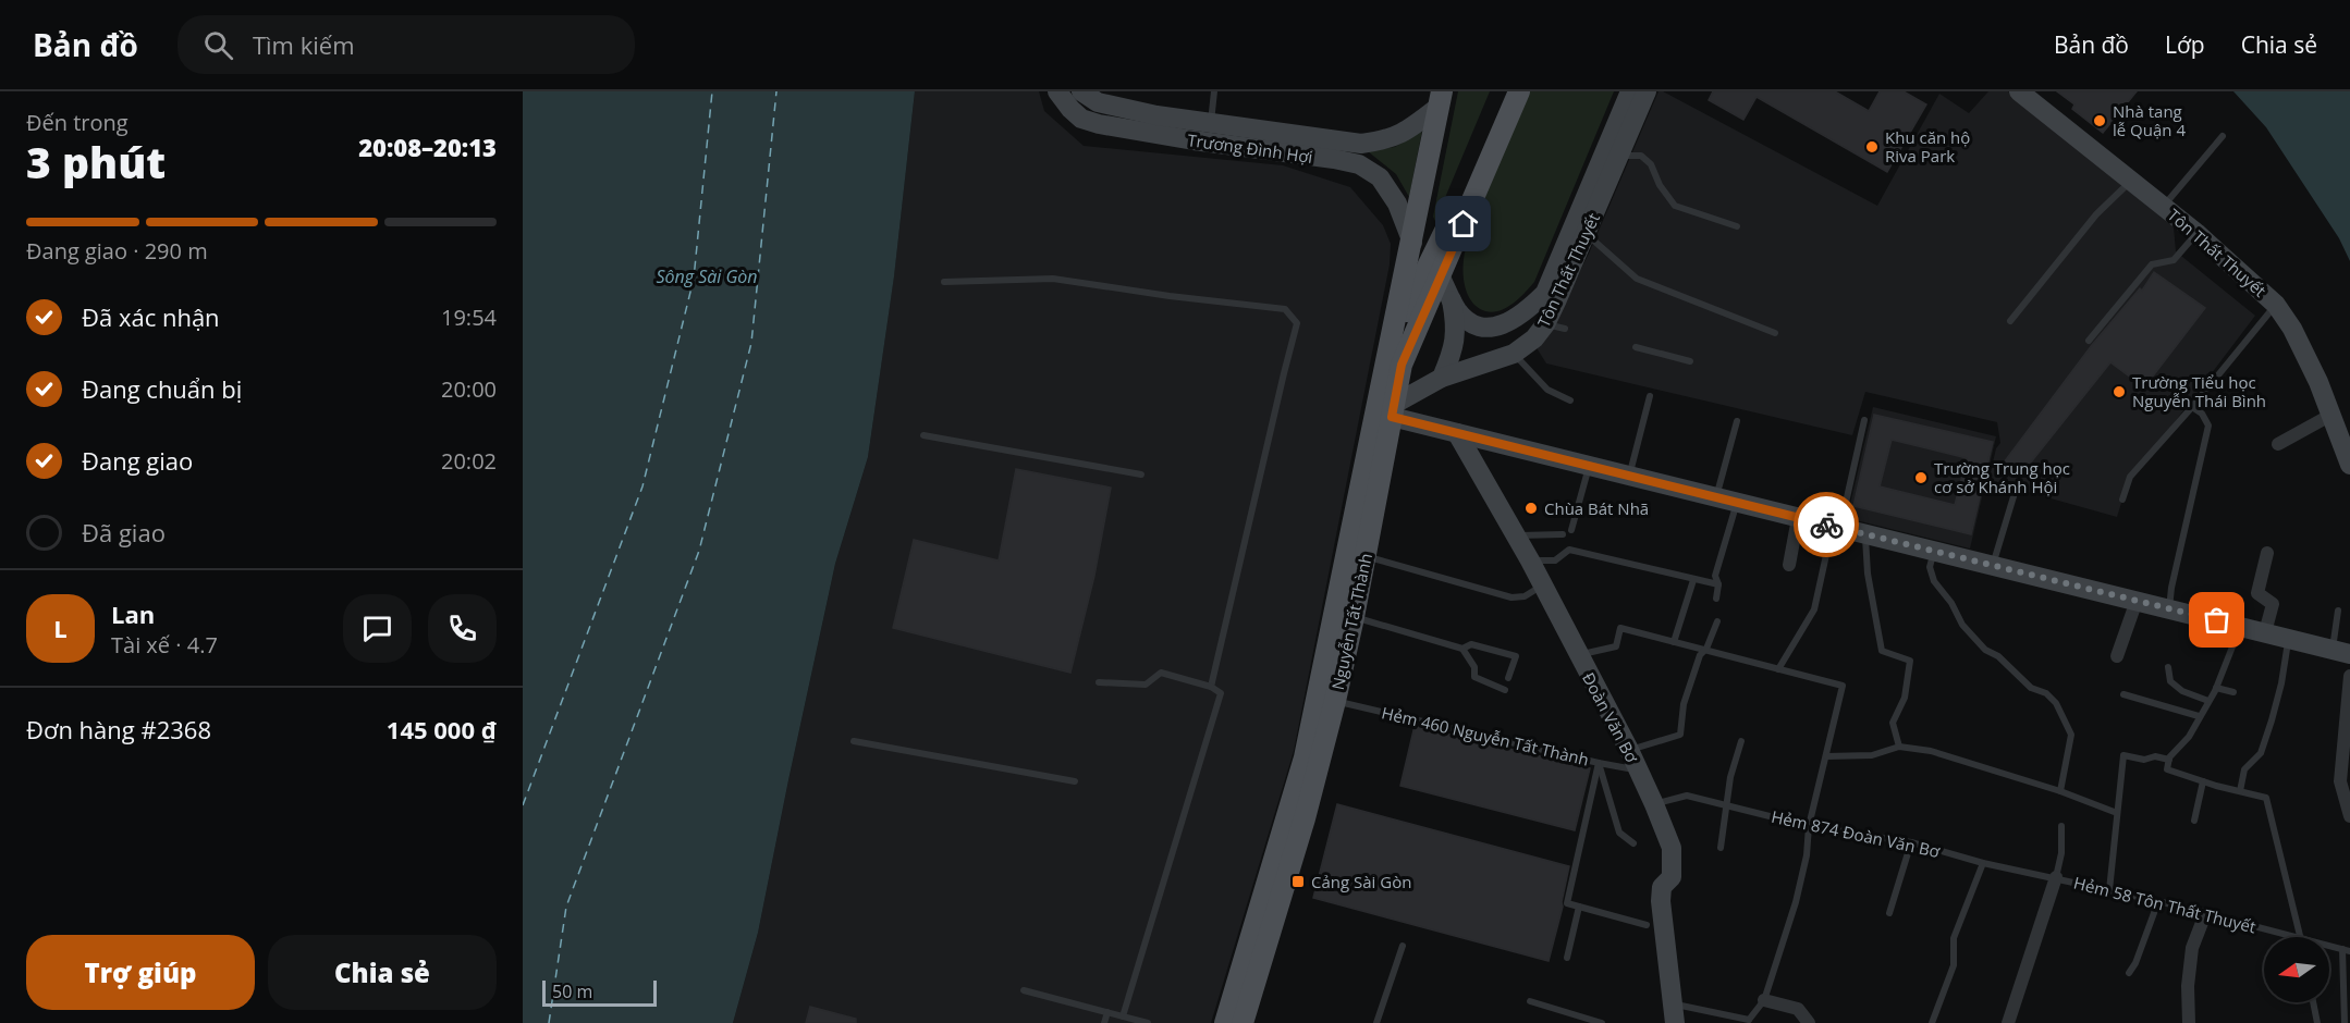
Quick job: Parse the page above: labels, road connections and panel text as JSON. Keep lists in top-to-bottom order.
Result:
{
  "streets": {
    "main road": [
      "Trương Đình Hợi",
      "Tôn Thất Thuyết",
      "Nguyễn Tất Thành",
      "Đoàn Văn Bơ"
    ],
    "lane": ["Hẻm 460 Nguyễn Tất Thành", "Hẻm 874 Đoàn Văn Bơ", "Hẻm 58 Tôn Thất Thuyết"]
  },
  "crossings": [
    ["Trương Đình Hợi", "Nguyễn Tất Thành"],
    ["Tôn Thất Thuyết", "Nguyễn Tất Thành"],
    ["Nguyễn Tất Thành", "Hẻm 460 Nguyễn Tất Thành"],
    ["Đoàn Văn Bơ", "Hẻm 460 Nguyễn Tất Thành"],
    ["Đoàn Văn Bơ", "Hẻm 874 Đoàn Văn Bơ"],
    ["Hẻm 874 Đoàn Văn Bơ", "Hẻm 58 Tôn Thất Thuyết"]
  ],
  "water": ["Sông Sài Gòn"],
  "places": {
    "other": [
      "Nhà tang lễ Quận 4",
      "Khu căn hộ Riva Park",
      "Trường Tiểu học Nguyễn Thái Bình",
      "Trường Trung học cơ sở Khánh Hội",
      "Chùa Bát Nhã"
    ],
    "transit": ["Cảng Sài Gòn"]
  },
  "scale_bar": "50 m",
  "north": "left",
  "page": {
    "header": "Bản đồ",
    "search": "Tìm kiếm",
    "nav": ["Bản đồ", "Lớp", "Chia sẻ"],
    "heading": ["3 phút", "Đến trong", "20:08–20:13"],
    "panel": [
      "Lan",
      "Tài xế · 4.7",
      "Đơn hàng #2368",
      "145 000 ₫"
    ],
    "bar": "Đang giao · 290 m",
    "list": [
      ["Đã xác nhận", "19:54"],
      ["Đang chuẩn bị", "20:00"],
      ["Đang giao", "20:02"],
      "Đã giao"
    ],
    "round": "L",
    "buttons": ["Trợ giúp", "Chia sẻ"],
    "scale": "50 m"
  }
}
